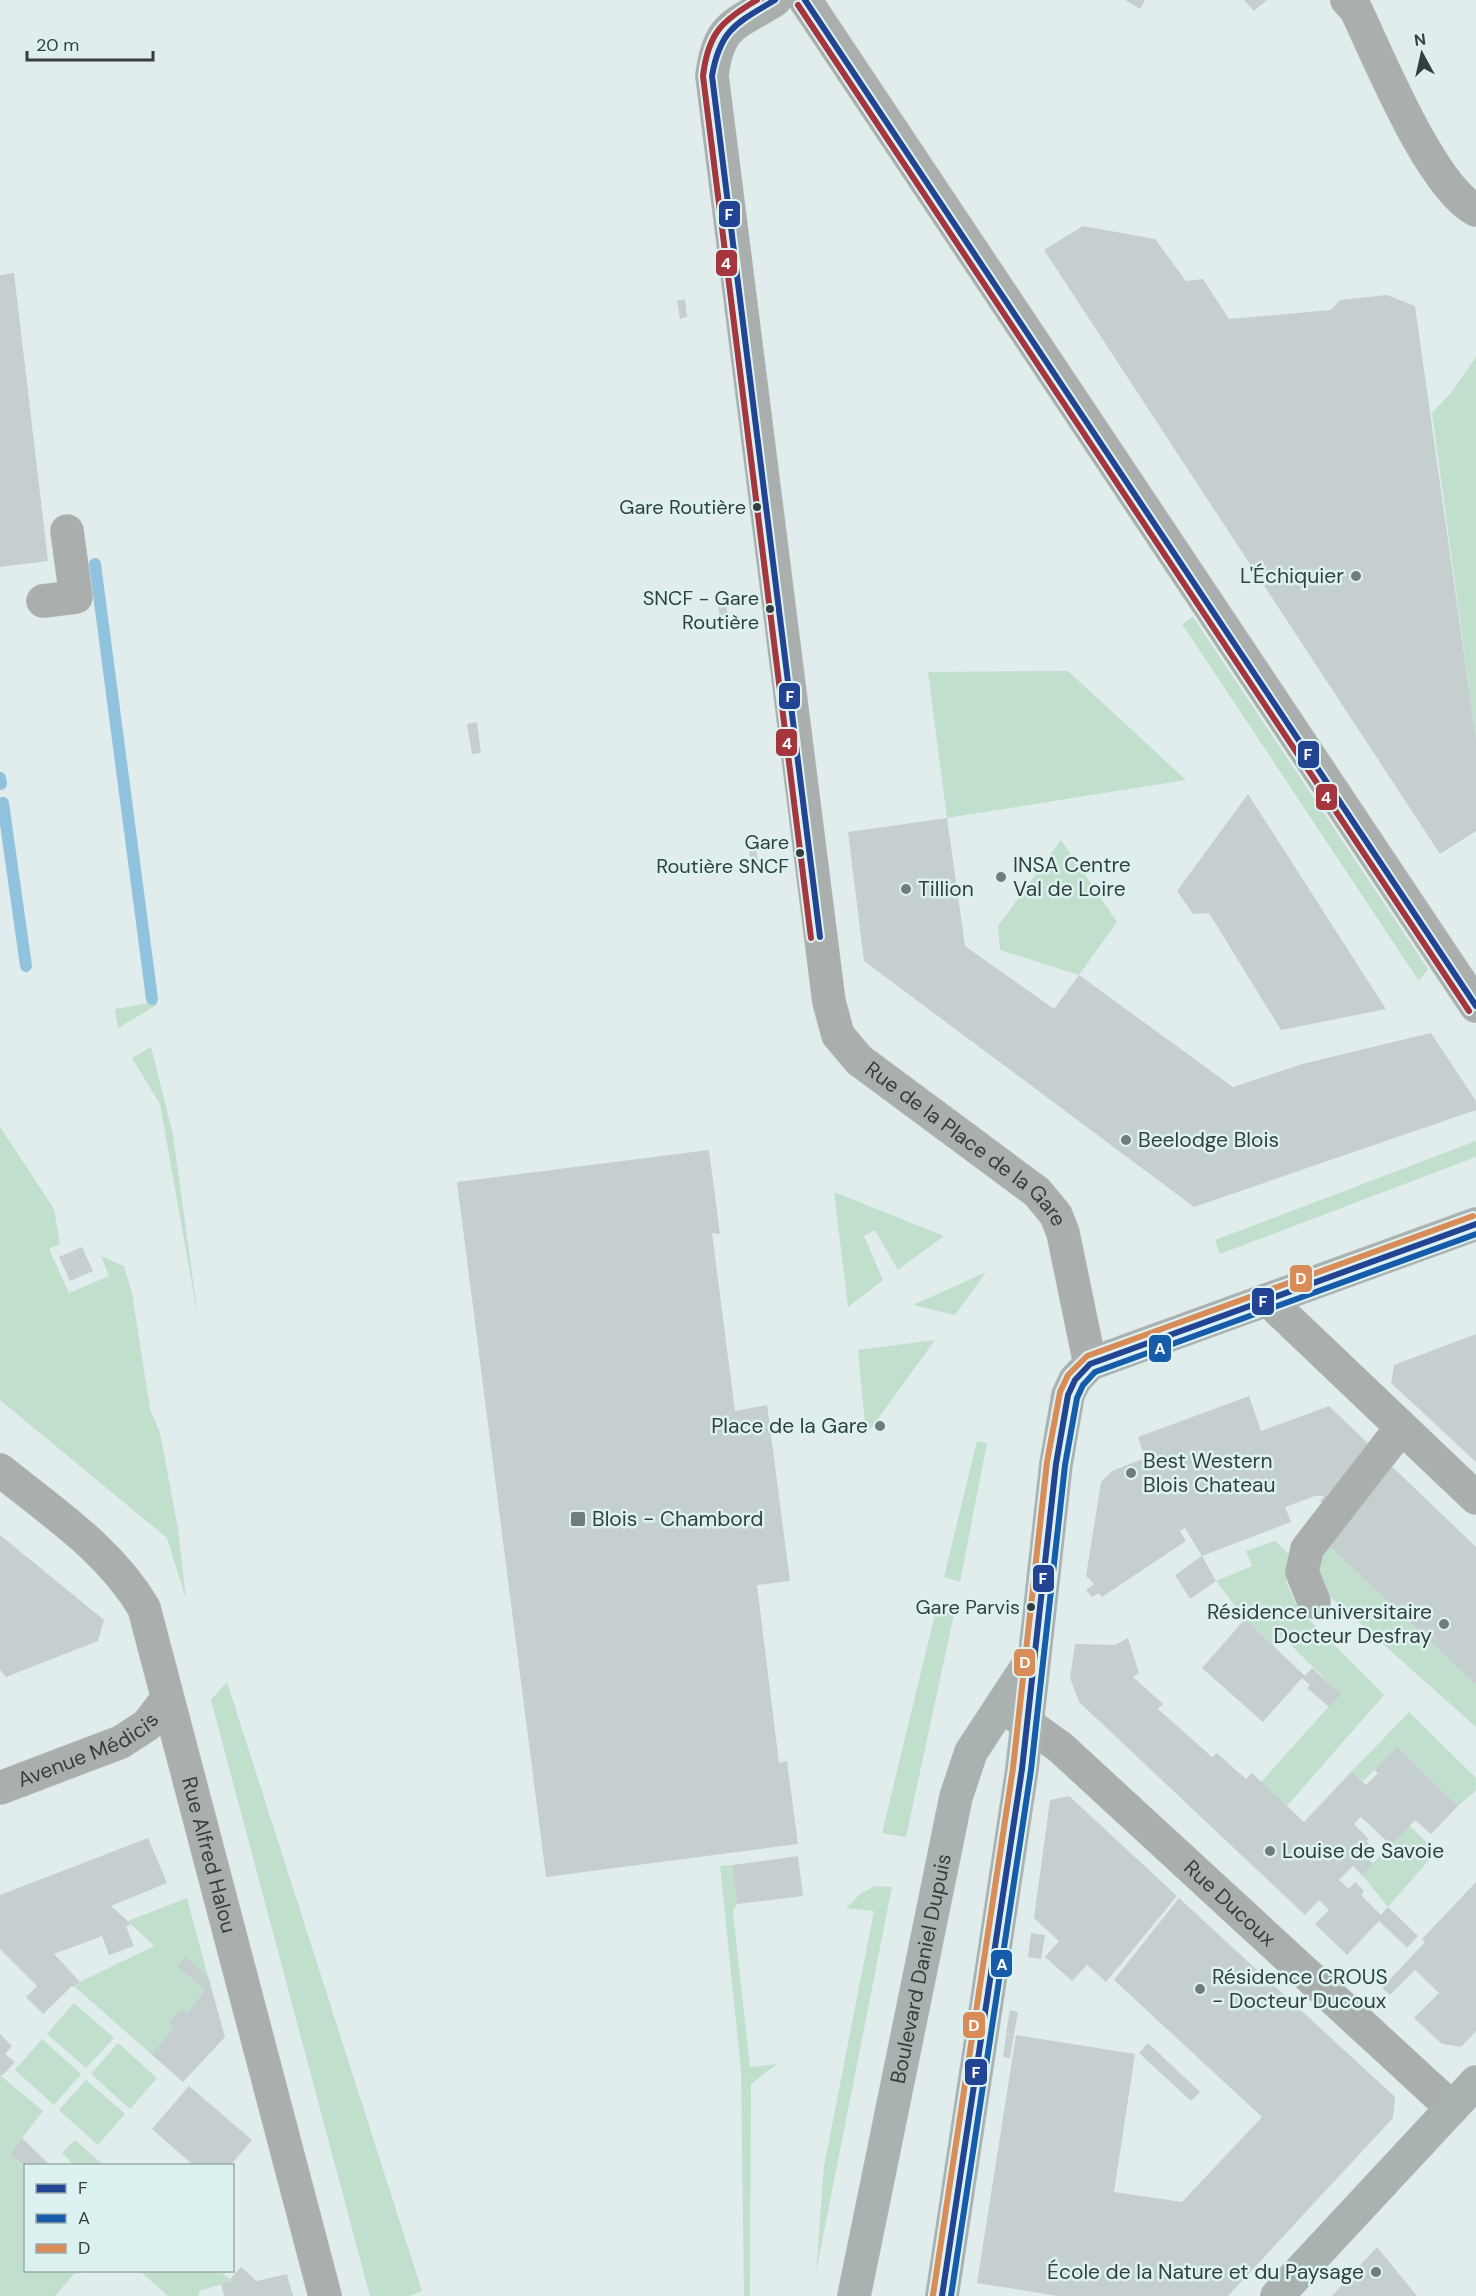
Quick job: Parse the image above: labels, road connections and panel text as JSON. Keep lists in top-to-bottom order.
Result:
{
  "streets": {
    "main road": ["Boulevard Daniel Dupuis"],
    "street": [
      "Rue de la Place de la Gare",
      "Avenue Médicis",
      "Rue Alfred Halou",
      "Rue Ducoux"
    ]
  },
  "crossings": [
    ["Rue de la Place de la Gare", "Boulevard Daniel Dupuis"],
    ["Avenue Médicis", "Rue Alfred Halou"],
    ["Rue Ducoux", "Boulevard Daniel Dupuis"]
  ],
  "places": {
    "other": [
      "Gare Routière",
      "L'Échiquier",
      "SNCF - Gare Routière",
      "Gare Routière SNCF",
      "INSA Centre Val de Loire",
      "Tillion",
      "Beelodge Blois",
      "Place de la Gare",
      "Best Western Blois Chateau",
      "Gare Parvis",
      "Résidence universitaire Docteur Desfray",
      "Louise de Savoie",
      "Résidence CROUS - Docteur Ducoux",
      "École de la Nature et du Paysage"
    ],
    "transit": ["Blois - Chambord"]
  },
  "lines": [
    "transit line F",
    "transit line 4",
    "transit line D",
    "transit line A"
  ],
  "legend": ["F", "A", "D"],
  "scale_bar": "20 m",
  "north": "top"
}
